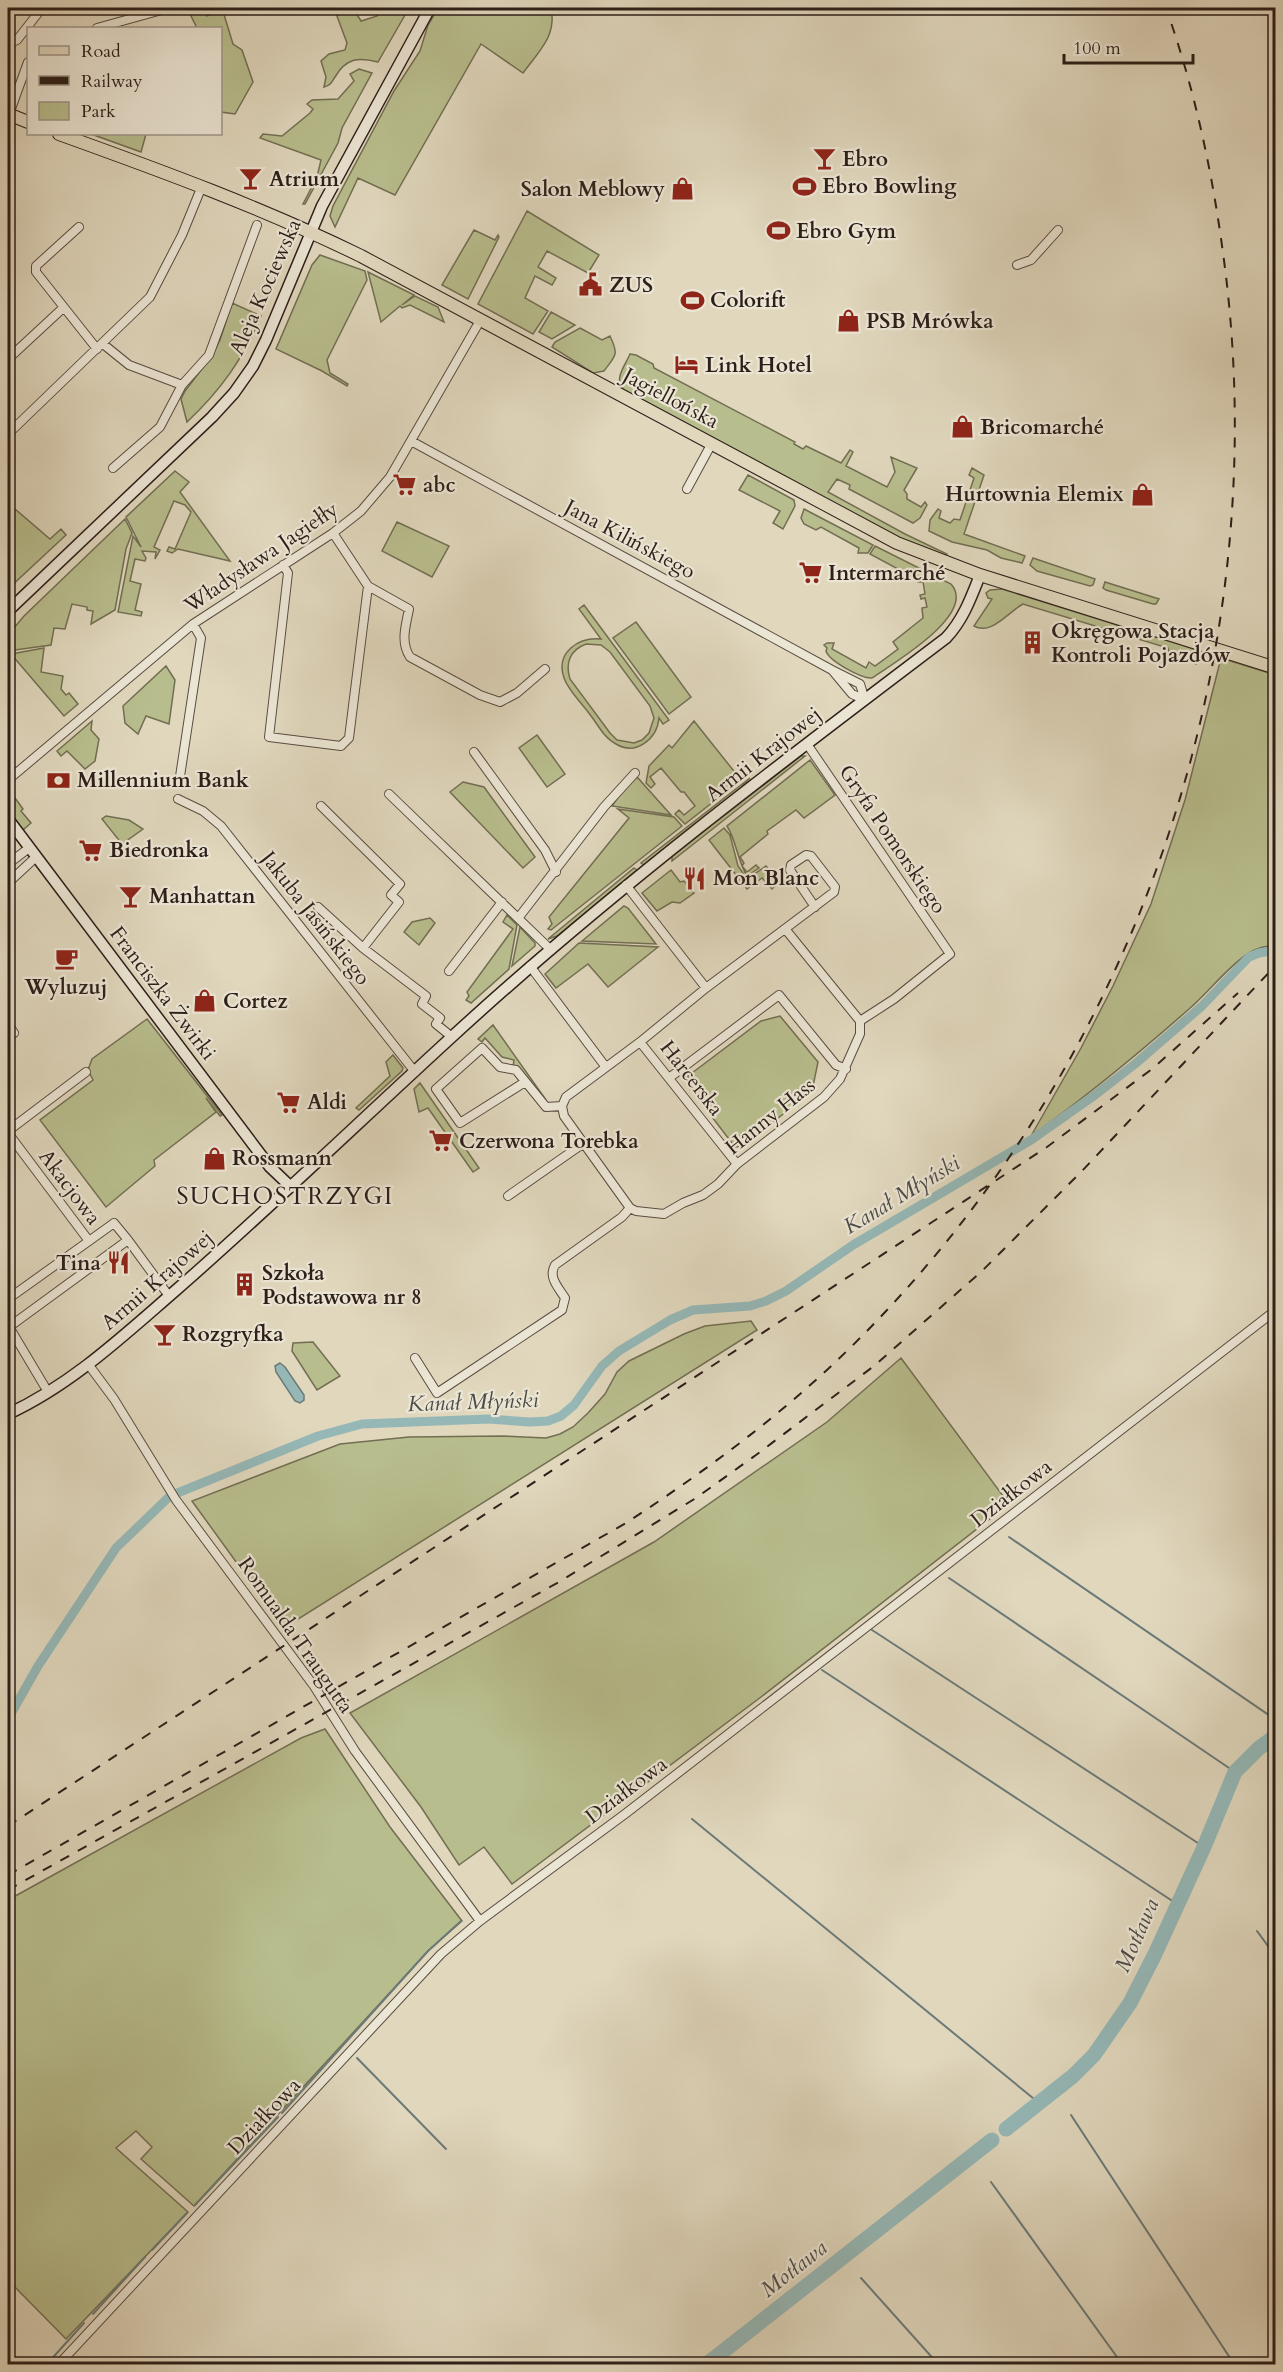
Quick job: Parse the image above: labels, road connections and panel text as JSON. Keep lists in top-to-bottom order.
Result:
{
  "streets": {
    "main road": ["Jagiellońska"],
    "street": [
      "Aleja Kociewska",
      "Jana Kilińskiego",
      "Władysława Jagiełły",
      "Armii Krajowej",
      "Gryfa Pomorskiego",
      "Jakuba Jasińskiego",
      "Franciszka Żwirki",
      "Harcerska",
      "Hanny Hass",
      "Akacjowa",
      "Działkowa",
      "Romualda Traugutta"
    ]
  },
  "crossings": [
    ["Aleja Kociewska", "Jagiellońska"],
    ["Jagiellońska", "Władysława Jagiełły"],
    ["Jagiellońska", "Armii Krajowej"],
    ["Jana Kilińskiego", "Władysława Jagiełły"],
    ["Jana Kilińskiego", "Armii Krajowej"],
    ["Armii Krajowej", "Gryfa Pomorskiego"],
    ["Armii Krajowej", "Jakuba Jasińskiego"],
    ["Armii Krajowej", "Franciszka Żwirki"],
    ["Armii Krajowej", "Romualda Traugutta"],
    ["Gryfa Pomorskiego", "Hanny Hass"],
    ["Harcerska", "Hanny Hass"],
    ["Działkowa", "Romualda Traugutta"]
  ],
  "districts": ["SUCHOSTRZYGI"],
  "water": ["Kanał Młyński", "Motława"],
  "places": {
    "bar": [
      "Ebro",
      "Atrium",
      "Manhattan",
      "Rozgryfka"
    ],
    "sports": ["Ebro Bowling", "Ebro Gym", "Colorift"],
    "shop": [
      "Salon Meblowy",
      "PSB Mrówka",
      "Bricomarché",
      "Hurtownia Elemix",
      "Cortez",
      "Rossmann"
    ],
    "public building": ["ZUS"],
    "hotel": ["Link Hotel"],
    "supermarket": [
      "abc",
      "Intermarché",
      "Biedronka",
      "Aldi",
      "Czerwona Torebka"
    ],
    "building": ["Okręgowa Stacja Kontroli Pojazdów", "Szkoła Podstawowa nr 8"],
    "bank": ["Millennium Bank"],
    "restaurant": ["Mon Blanc", "Tina"],
    "cafe": ["Wyluzuj"]
  },
  "legend": ["Road", "Railway", "Park"],
  "scale_bar": "100 m"
}
